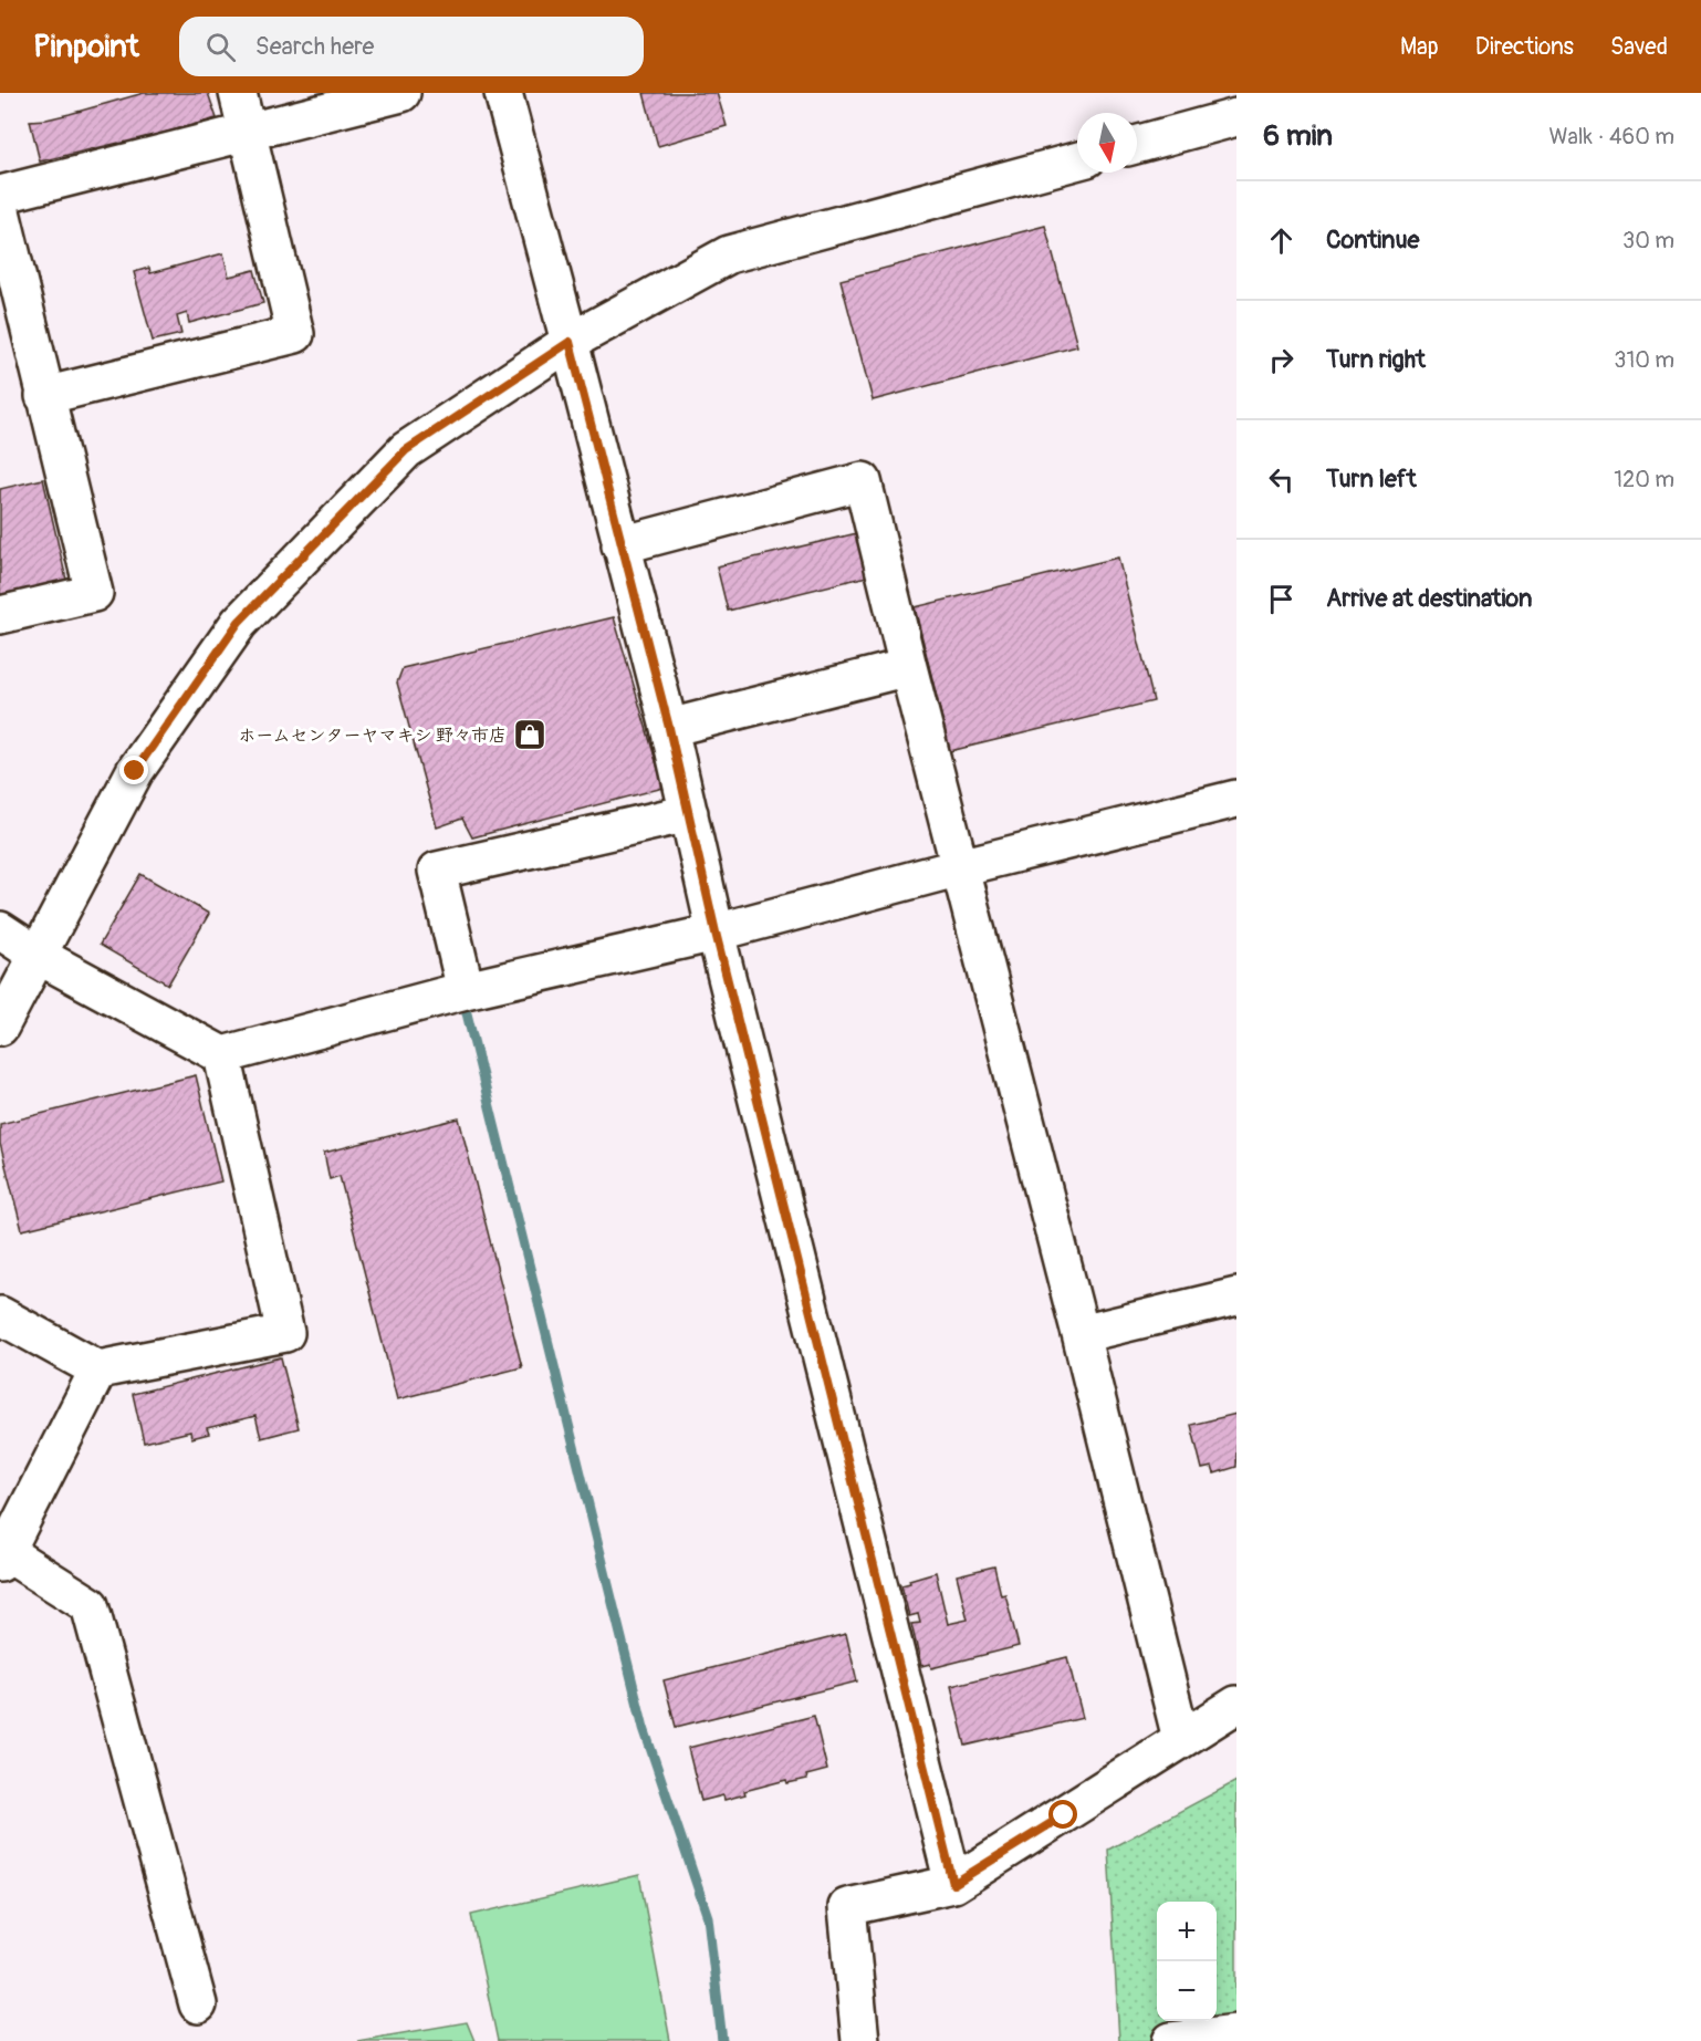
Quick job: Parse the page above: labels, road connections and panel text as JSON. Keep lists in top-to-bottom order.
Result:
{
  "places": {
    "shop": ["ホームセンターヤマキシ 野々市店"]
  },
  "north": "bottom",
  "page": {
    "header": "Pinpoint",
    "search": "Search here",
    "nav": ["Map", "Directions", "Saved"],
    "heading": ["6 min", "Walk · 460 m"],
    "list": [
      ["Continue", "30 m"],
      ["Turn right", "310 m"],
      ["Turn left", "120 m"],
      "Arrive at destination"
    ],
    "map_buttons": ["+", "−"]
  }
}
